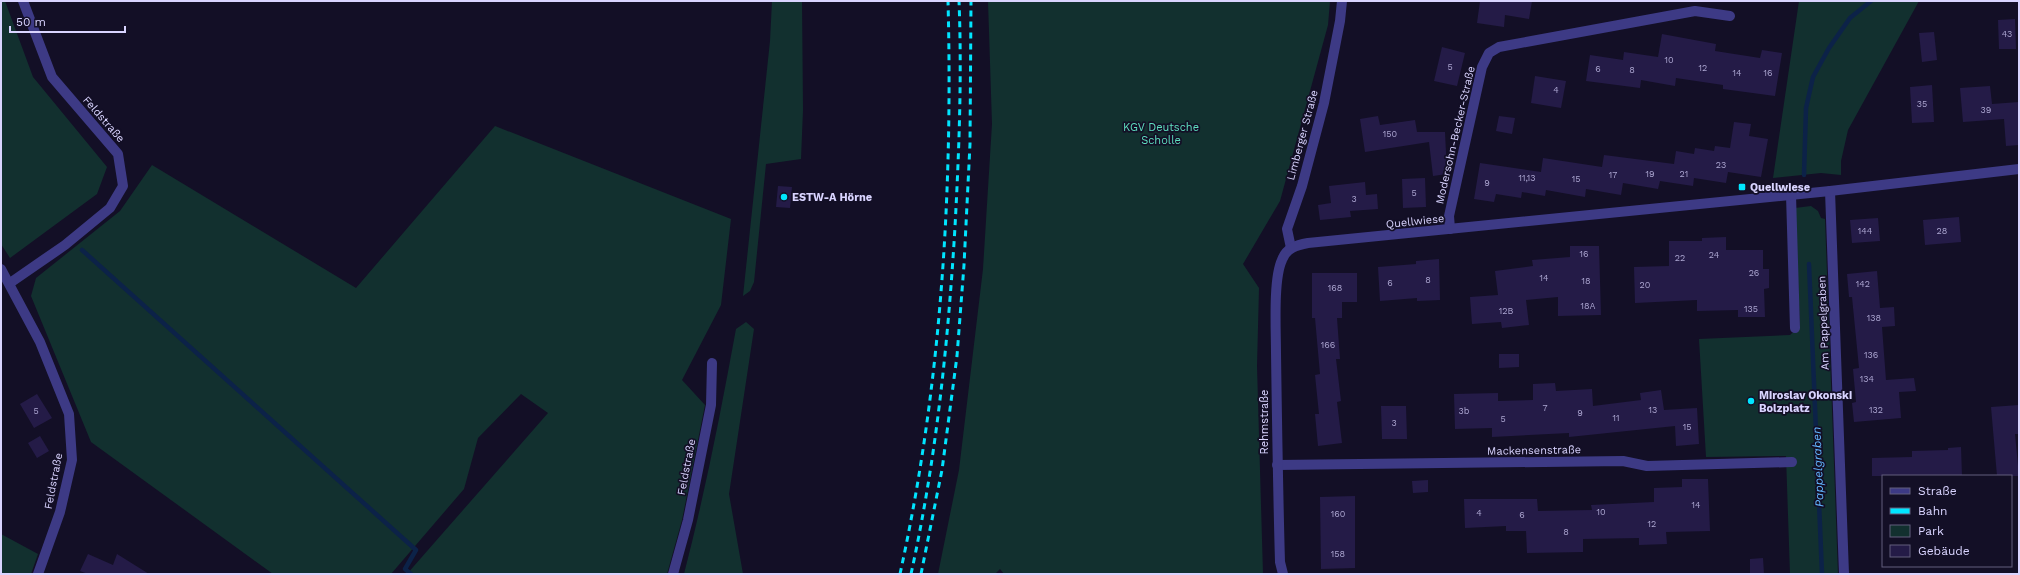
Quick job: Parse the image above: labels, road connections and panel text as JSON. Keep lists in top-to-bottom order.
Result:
{
  "streets": {
    "street": [
      "Feldstraße",
      "Limberger Straße",
      "Modersohn-Becker-Straße",
      "Quellwiese",
      "Am Pappelgraben",
      "Rehmstraße",
      "Mackensenstraße"
    ]
  },
  "crossings": [
    ["Limberger Straße", "Quellwiese"],
    ["Limberger Straße", "Rehmstraße"],
    ["Modersohn-Becker-Straße", "Quellwiese"],
    ["Quellwiese", "Am Pappelgraben"],
    ["Quellwiese", "Rehmstraße"],
    ["Rehmstraße", "Mackensenstraße"]
  ],
  "water": ["Pappelgraben"],
  "parks": ["KGV Deutsche Scholle"],
  "places": {
    "transit": ["Quellwiese"],
    "other": ["ESTW-A Hörne", "Miroslav Okonski Bolzplatz"]
  },
  "house_numbers": [
    "43",
    "10",
    "5",
    "12",
    "6",
    "8",
    "14",
    "16",
    "4",
    "35",
    "39",
    "150",
    "23",
    "19",
    "21",
    "17",
    "11,13",
    "15",
    "9",
    "5",
    "3",
    "144",
    "28",
    "16",
    "24",
    "22",
    "26",
    "14",
    "8",
    "18",
    "6",
    "142",
    "20",
    "168",
    "18A",
    "135",
    "12B",
    "138",
    "166",
    "136",
    "134",
    "7",
    "13",
    "132",
    "5",
    "3b",
    "9",
    "11",
    "5",
    "3",
    "15",
    "14",
    "10",
    "4",
    "160",
    "6",
    "12",
    "8",
    "158"
  ],
  "legend": [
    "Straße",
    "Bahn",
    "Park",
    "Gebäude"
  ],
  "scale_bar": "50 m"
}
